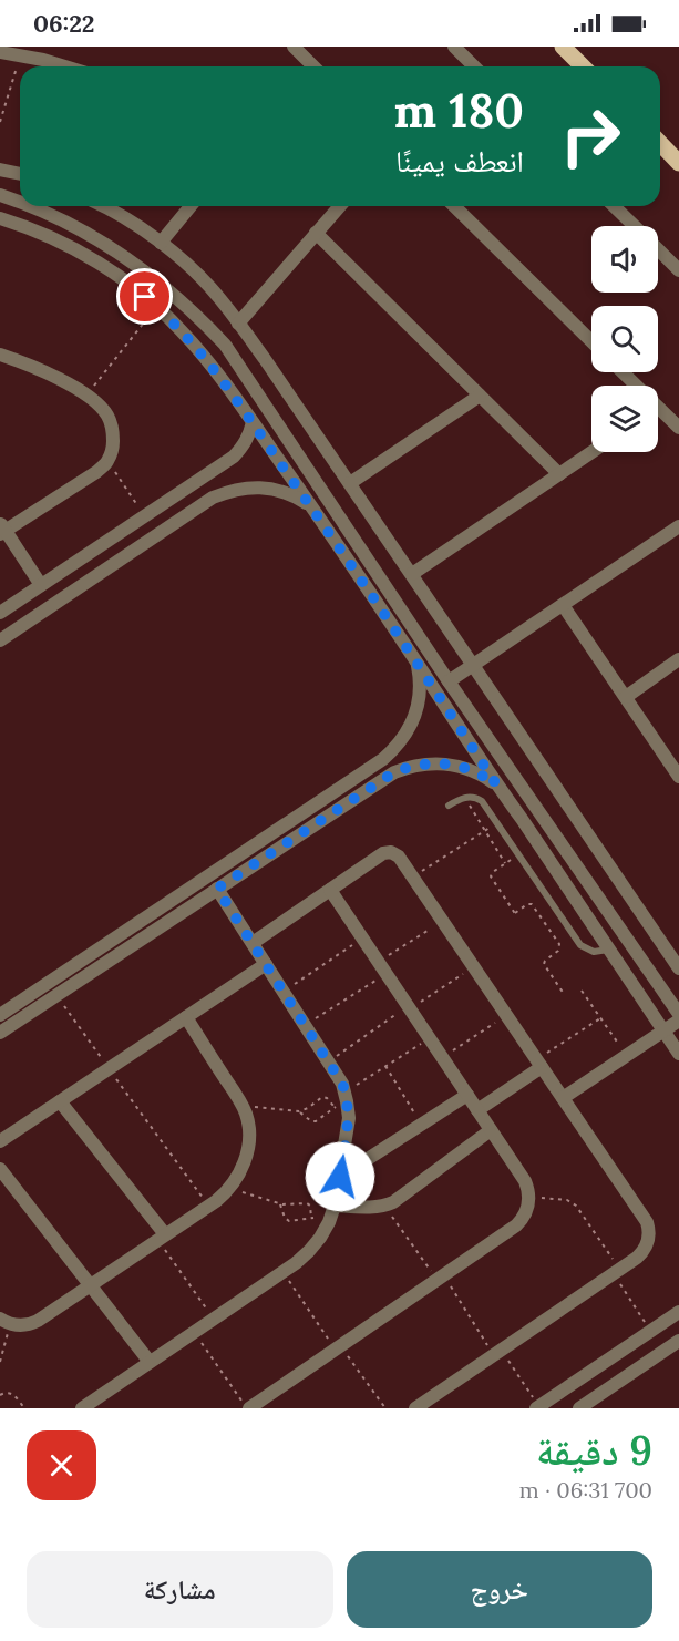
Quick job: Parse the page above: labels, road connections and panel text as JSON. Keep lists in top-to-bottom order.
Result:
{
  "page": {
    "status": "06:22",
    "turn": ["180 m", "انعطف يمينًا"],
    "heading": ["9 دقيقة", "700 m · 06:31"],
    "buttons": ["خروج", "مشاركة"]
  }
}
